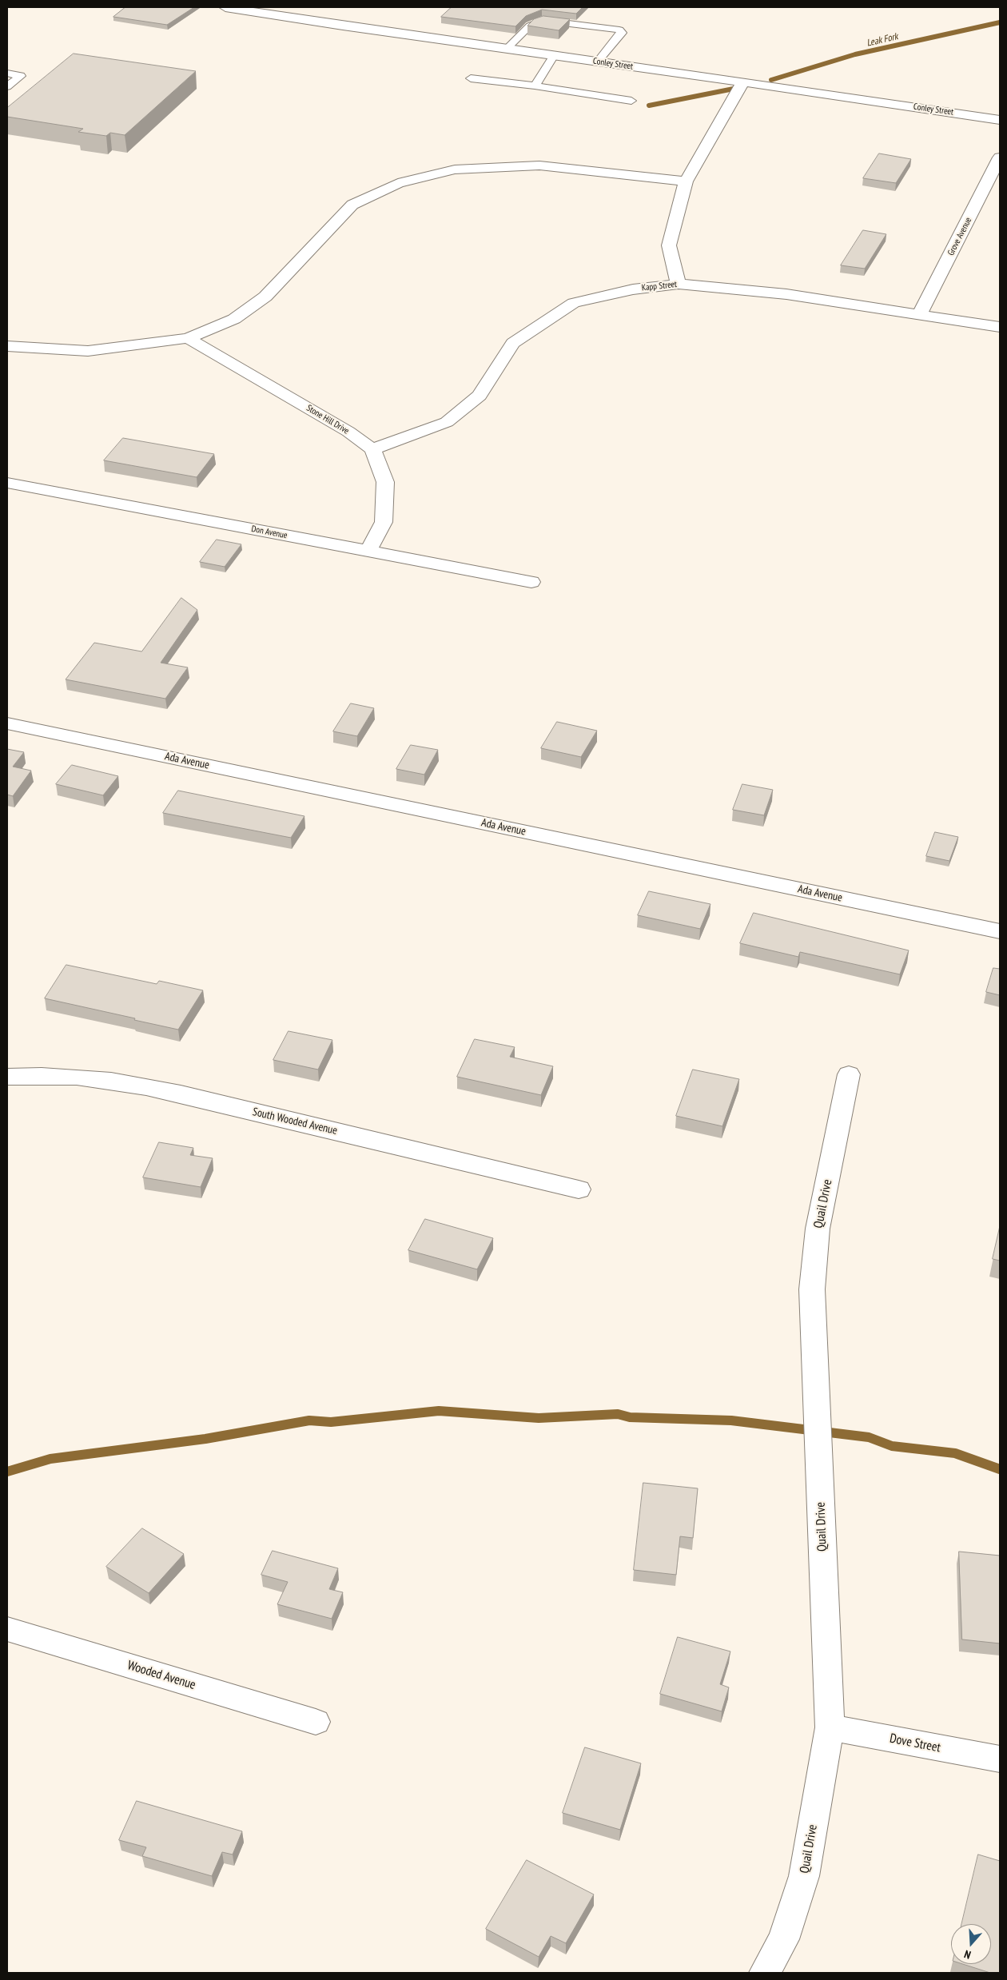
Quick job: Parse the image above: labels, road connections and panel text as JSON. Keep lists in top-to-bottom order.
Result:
{
  "streets": {
    "street": [
      "Conley Street",
      "Grove Avenue",
      "Kapp Street",
      "Stone Hill Drive",
      "Don Avenue",
      "Ada Avenue",
      "South Wooded Avenue",
      "Quail Drive",
      "Wooded Avenue",
      "Dove Street"
    ]
  },
  "crossings": [
    ["Grove Avenue", "Kapp Street"],
    ["Kapp Street", "Stone Hill Drive"],
    ["Quail Drive", "Dove Street"]
  ],
  "water": ["Leak Fork"],
  "north": "bottom"
}
